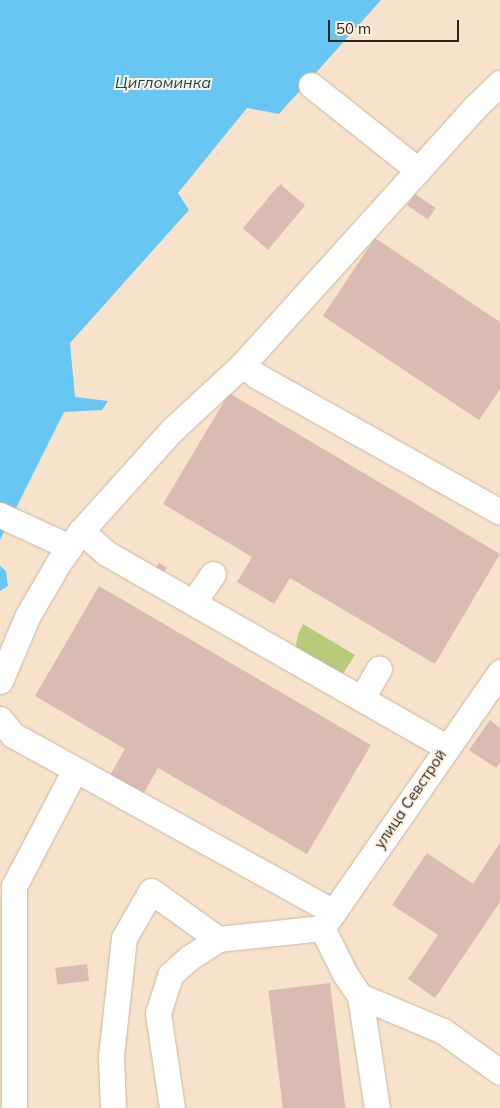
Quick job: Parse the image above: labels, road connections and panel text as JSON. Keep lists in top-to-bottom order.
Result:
{
  "streets": {
    "lane": ["улица Севстрой"]
  },
  "water": ["Цигломинка"],
  "scale_bar": "50 m"
}
